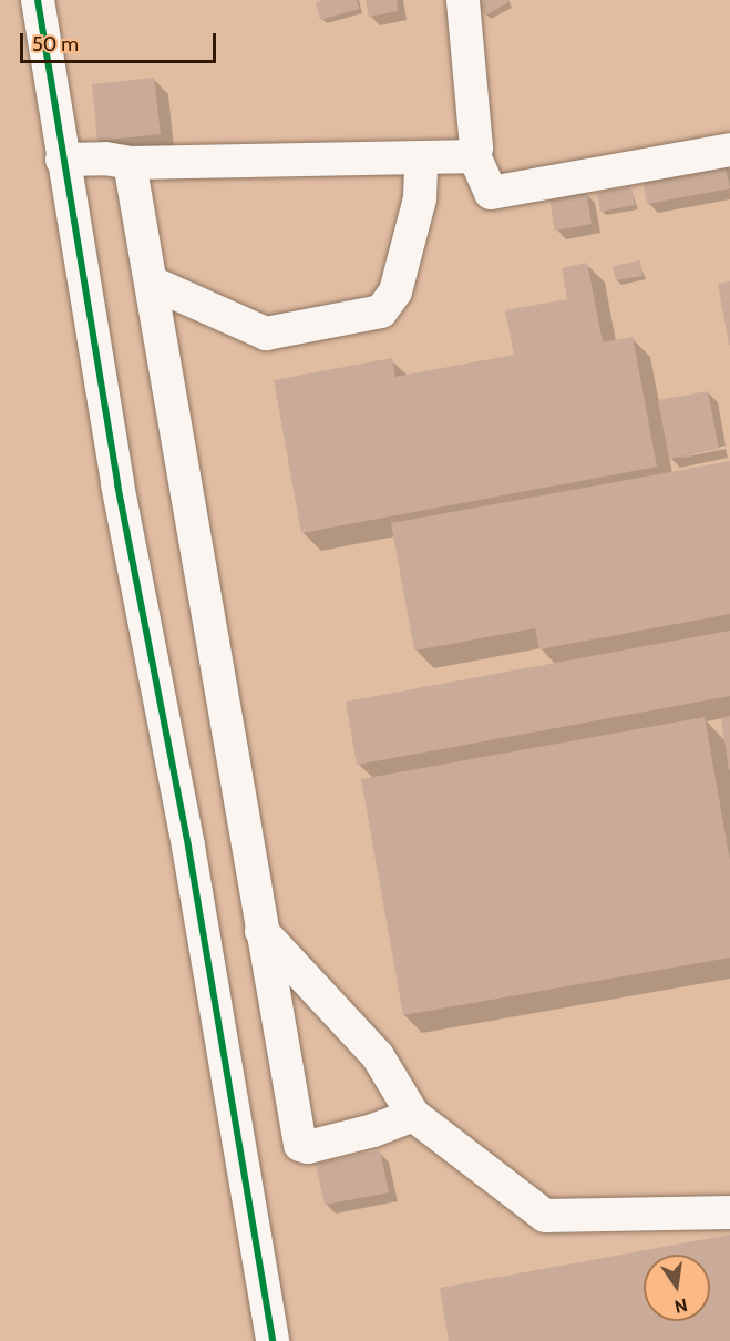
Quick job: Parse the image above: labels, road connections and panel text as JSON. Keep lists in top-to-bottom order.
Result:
{
  "scale_bar": "50 m",
  "north": "bottom"
}
